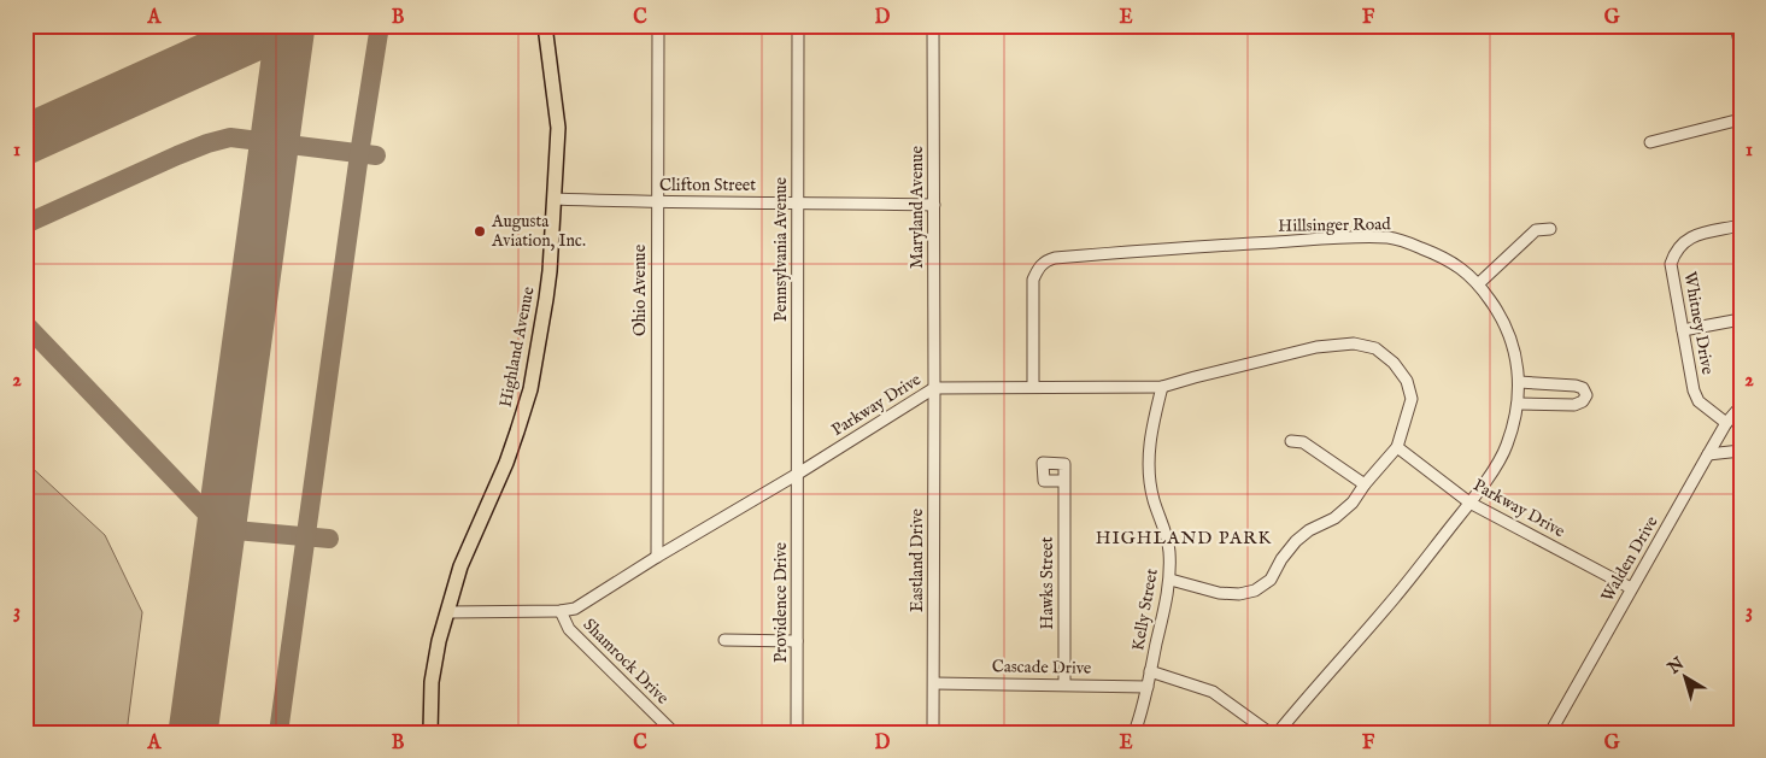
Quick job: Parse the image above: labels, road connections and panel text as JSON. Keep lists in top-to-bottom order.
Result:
{
  "streets": {
    "main road": ["Highland Avenue"],
    "street": [
      "Clifton Street",
      "Maryland Avenue",
      "Hillsinger Road",
      "Pennsylvania Avenue",
      "Ohio Avenue",
      "Whitney Drive",
      "Parkway Drive",
      "Walden Drive",
      "Eastland Drive",
      "Hawks Street",
      "Providence Drive",
      "Kelly Street",
      "Shamrock Drive",
      "Cascade Drive"
    ]
  },
  "crossings": [
    ["Clifton Street", "Maryland Avenue"],
    ["Clifton Street", "Pennsylvania Avenue"],
    ["Clifton Street", "Ohio Avenue"],
    ["Clifton Street", "Highland Avenue"],
    ["Maryland Avenue", "Parkway Drive"],
    ["Maryland Avenue", "Eastland Drive"],
    ["Hillsinger Road", "Parkway Drive"],
    ["Pennsylvania Avenue", "Parkway Drive"],
    ["Pennsylvania Avenue", "Providence Drive"],
    ["Ohio Avenue", "Parkway Drive"],
    ["Whitney Drive", "Walden Drive"],
    ["Highland Avenue", "Parkway Drive"],
    ["Parkway Drive", "Walden Drive"],
    ["Parkway Drive", "Eastland Drive"],
    ["Parkway Drive", "Providence Drive"],
    ["Parkway Drive", "Kelly Street"],
    ["Parkway Drive", "Shamrock Drive"],
    ["Eastland Drive", "Cascade Drive"],
    ["Hawks Street", "Cascade Drive"],
    ["Kelly Street", "Cascade Drive"]
  ],
  "districts": ["HIGHLAND PARK"],
  "places": ["Augusta Aviation, Inc."],
  "north": "top left",
  "grid": {
    "columns": [
      "A",
      "B",
      "C",
      "D",
      "E",
      "F",
      "G"
    ],
    "rows": ["1", "2", "3"]
  }
}
